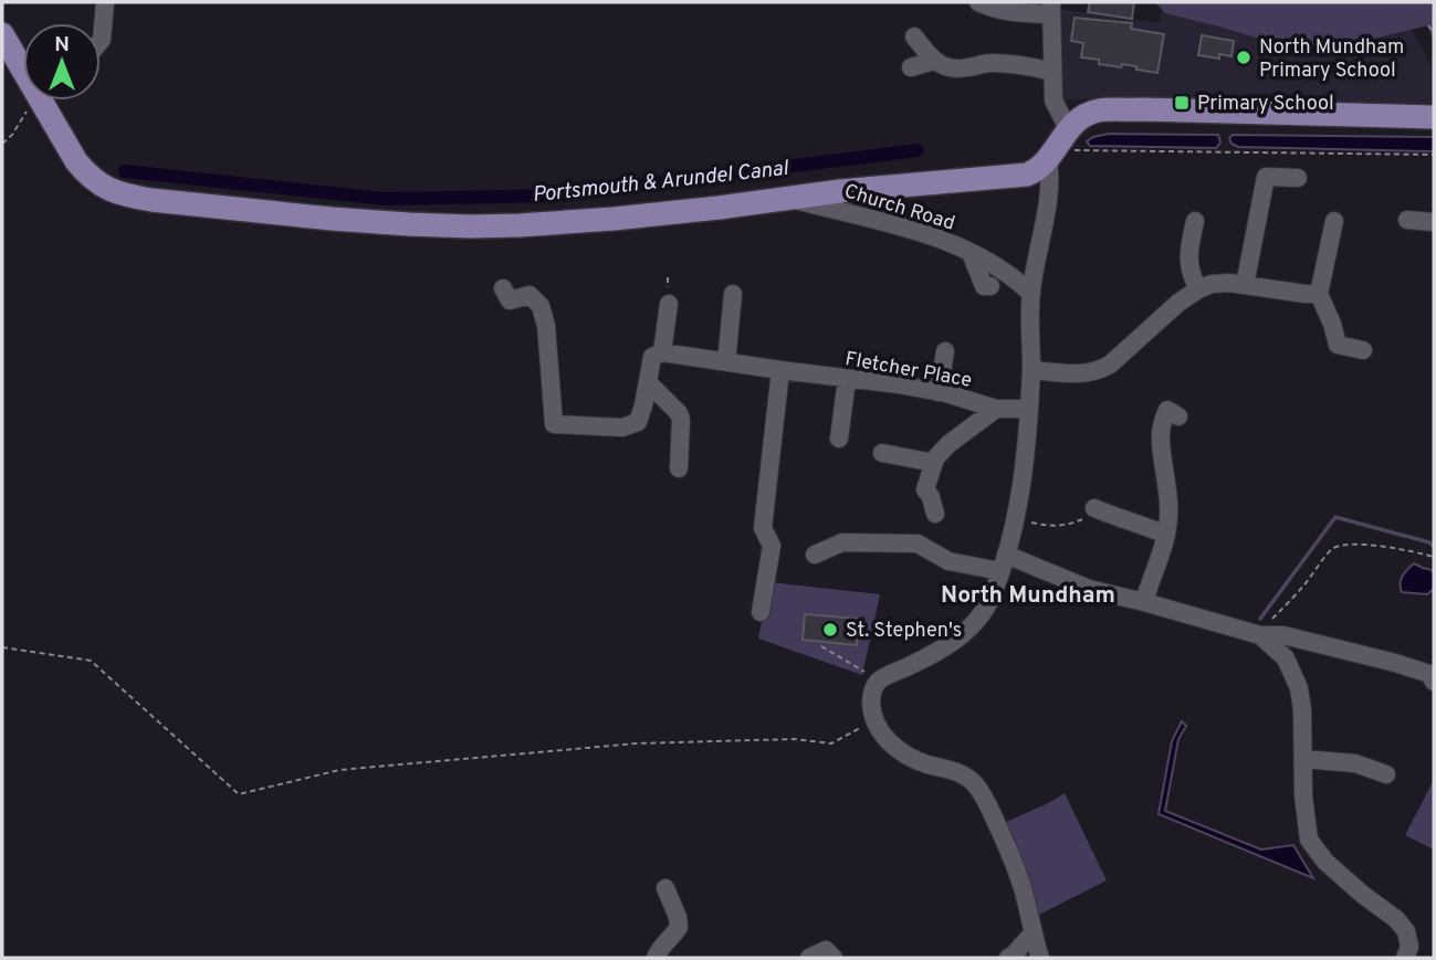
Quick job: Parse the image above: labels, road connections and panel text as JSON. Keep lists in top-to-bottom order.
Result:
{
  "streets": {
    "street": ["Church Road", "Fletcher Place"]
  },
  "districts": ["North Mundham"],
  "water": ["Portsmouth & Arundel Canal"],
  "places": {
    "other": ["North Mundham Primary School", "St. Stephen's"],
    "transit": ["Primary School"]
  },
  "north": "top"
}
